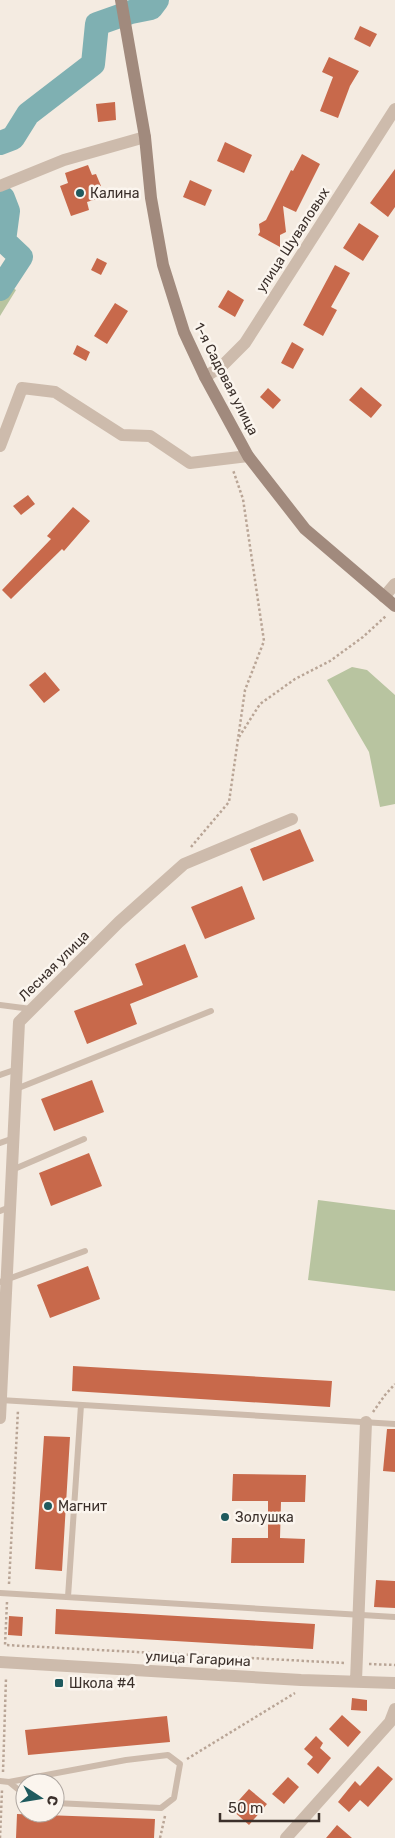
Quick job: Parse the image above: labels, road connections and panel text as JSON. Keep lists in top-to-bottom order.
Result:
{
  "streets": {
    "street": [
      "улица Шуваловых",
      "1-я Садовая улица",
      "Лесная улица",
      "улица Гагарина"
    ]
  },
  "crossings": [
    ["улица Шуваловых", "1-я Садовая улица"]
  ],
  "places": {
    "other": ["Калина", "Магнит", "Золушка"],
    "transit": ["Школа #4"]
  },
  "scale_bar": "50 m",
  "north": "right"
}
